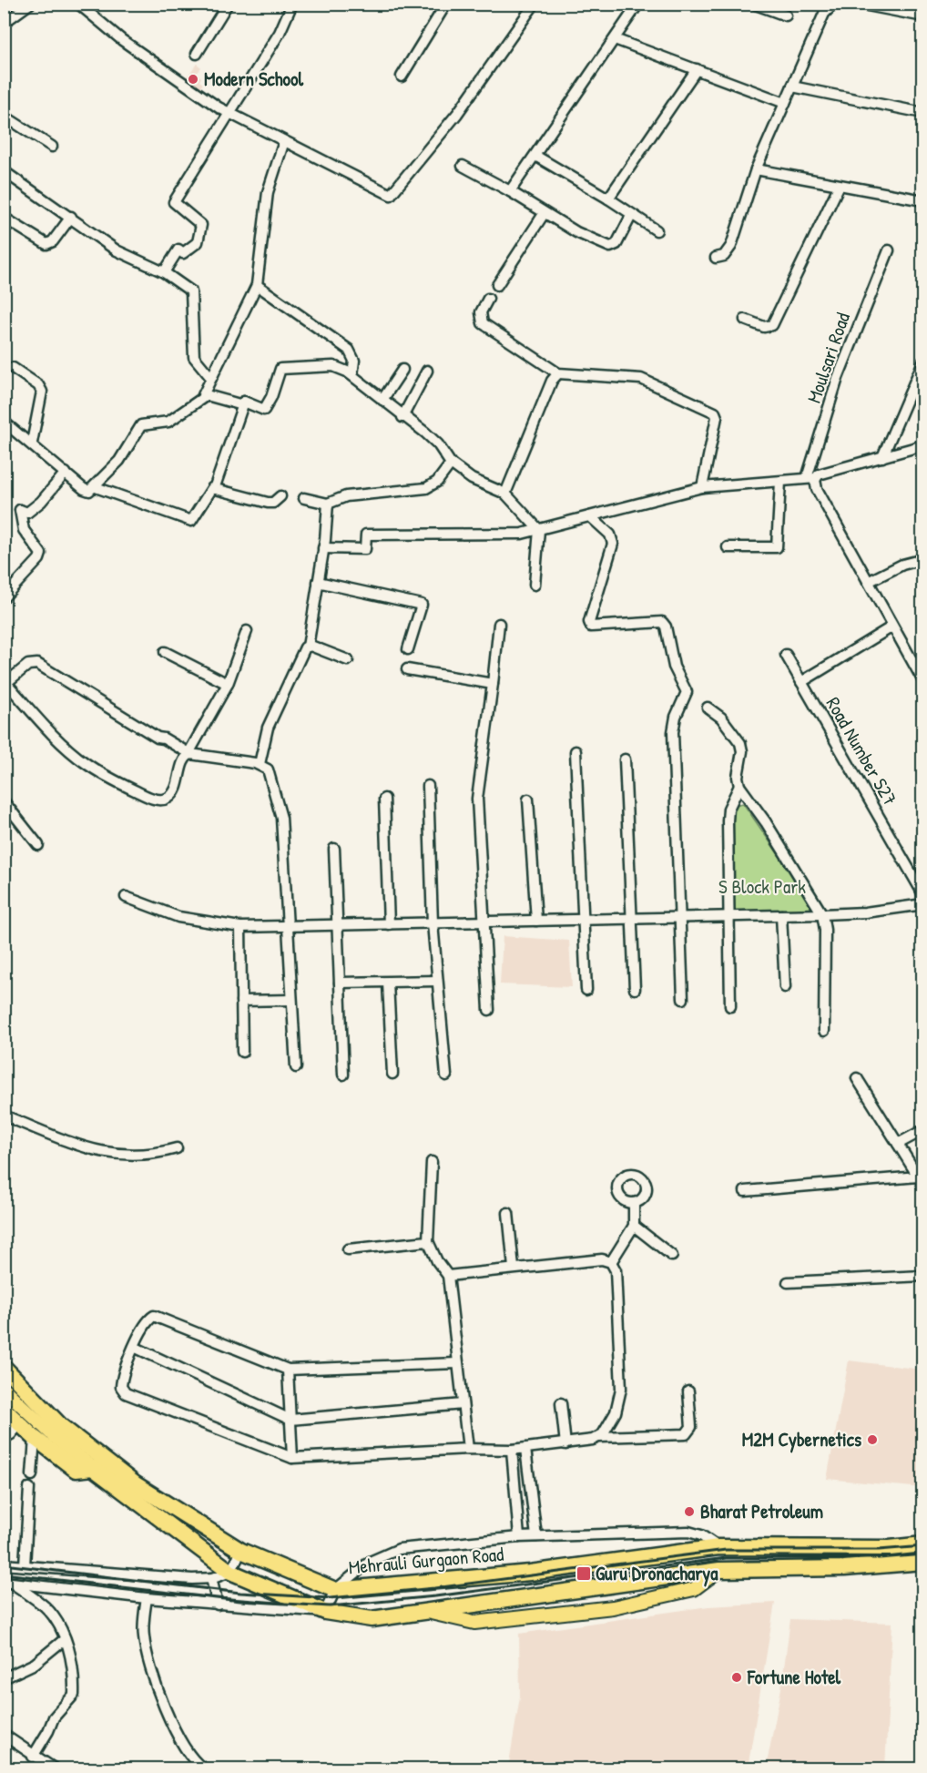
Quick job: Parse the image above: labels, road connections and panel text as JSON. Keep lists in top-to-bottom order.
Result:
{
  "streets": {
    "highway": ["Mehrauli Gurgaon Road"],
    "street": ["Moulsari Road", "Road Number S27"]
  },
  "parks": ["S Block Park"],
  "places": {
    "other": [
      "Modern School",
      "M2M Cybernetics",
      "Bharat Petroleum",
      "Fortune Hotel"
    ],
    "transit": ["Guru Dronacharya"]
  }
}
